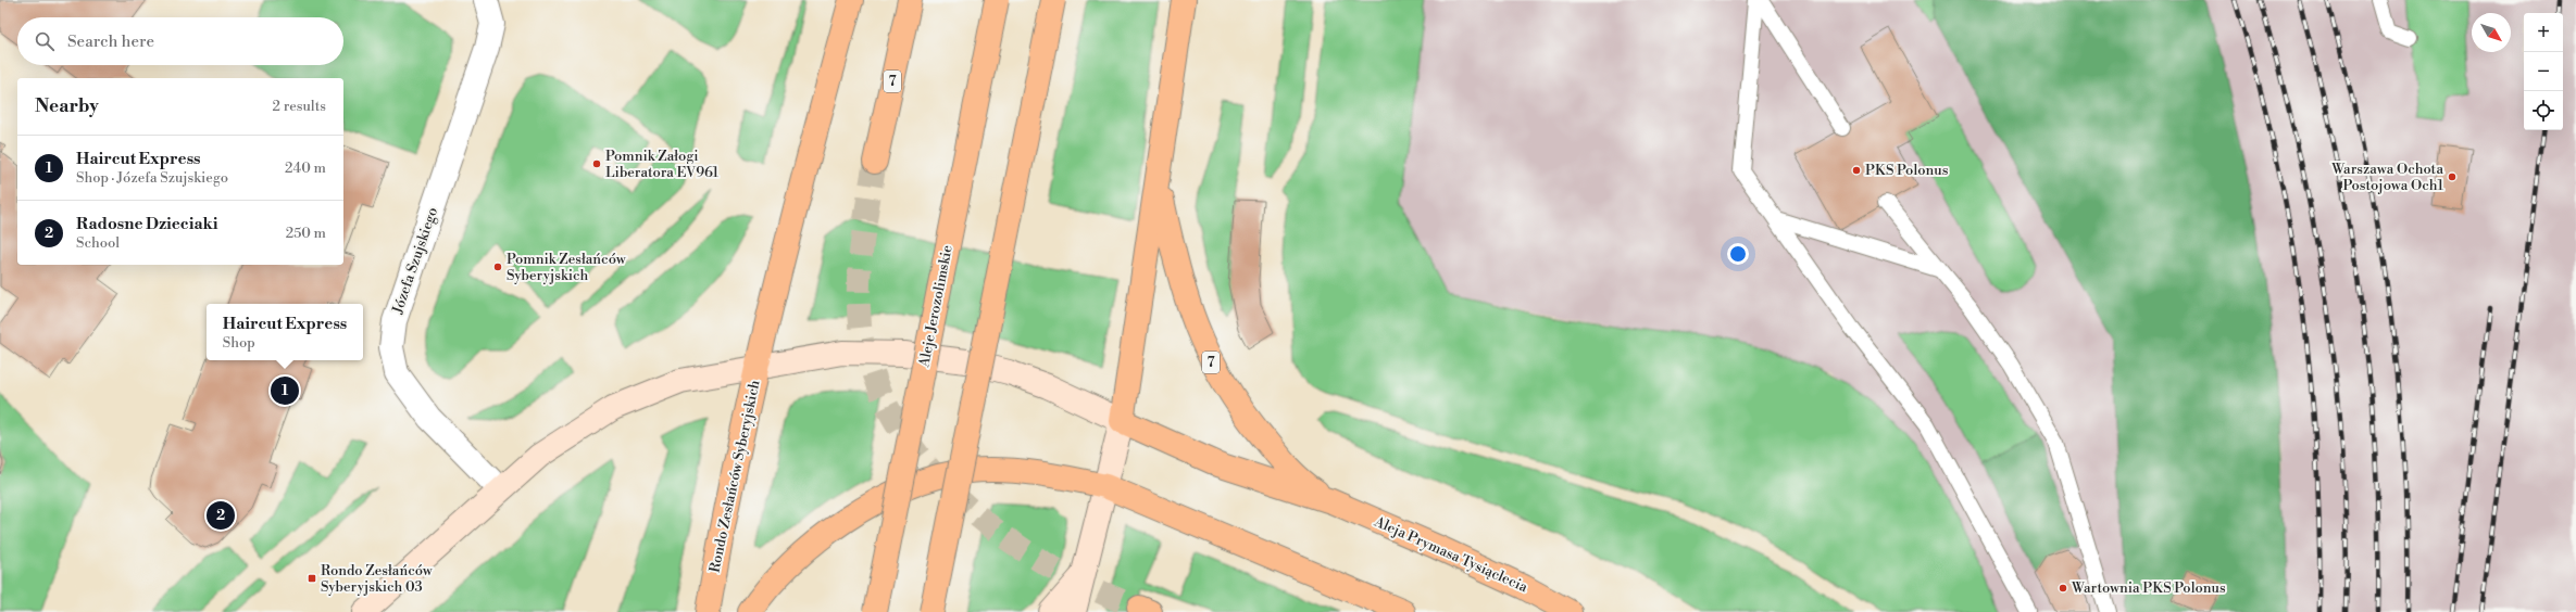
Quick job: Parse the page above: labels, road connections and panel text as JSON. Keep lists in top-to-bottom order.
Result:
{
  "streets": {
    "main road": [
      "7",
      "Aleje Jerozolimskie",
      "Rondo Zesłańców Syberyjskich",
      "Aleja Prymasa Tysiąclecia"
    ],
    "street": ["Józefa Szujskiego"]
  },
  "crossings": [
    ["7", "Aleja Prymasa Tysiąclecia"]
  ],
  "places": {
    "other": [
      "Pomnik Załogi Liberatora EV961",
      "PKS Polonus",
      "Warszawa Ochota Postojowa Och1",
      "Pomnik Zesłańców Syberyjskich",
      "Wartownia PKS Polonus"
    ],
    "transit": ["Rondo Zesłańców Syberyjskich 03"]
  },
  "north": "bottom right",
  "page": {
    "map_buttons": ["+", "−"],
    "search": "Search here",
    "heading": ["Nearby", "2 results"],
    "list": [
      {
        "mark": "1",
        "name": "Haircut Express",
        "note": "Shop · Józefa Szujskiego",
        "value": "240 m"
      },
      {
        "mark": "2",
        "name": "Radosne Dzieciaki",
        "note": "School",
        "value": "250 m"
      }
    ],
    "popup": ["Haircut Express", "Shop"],
    "pins": ["1", "2"]
  }
}
